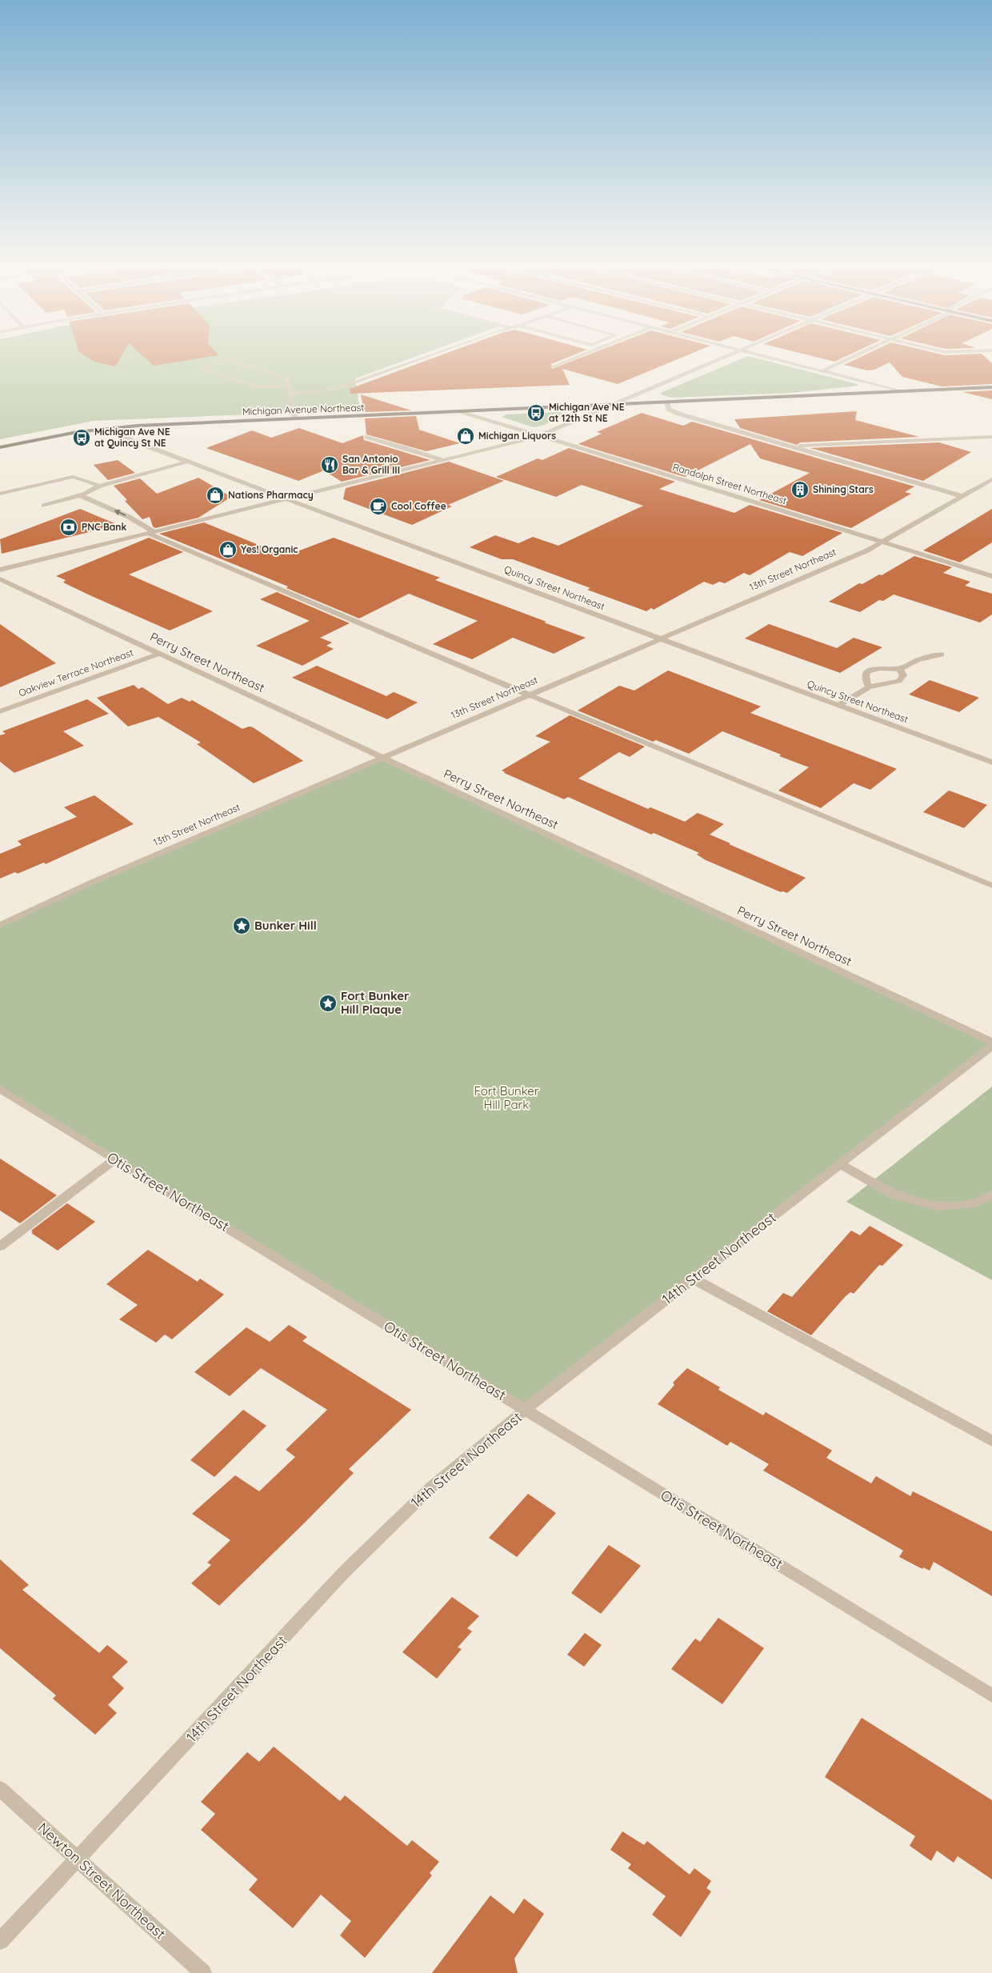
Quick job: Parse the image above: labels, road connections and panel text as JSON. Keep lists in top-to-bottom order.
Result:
{
  "streets": {
    "main road": ["Michigan Avenue Northeast"],
    "street": [
      "Randolph Street Northeast",
      "13th Street Northeast",
      "Quincy Street Northeast",
      "Perry Street Northeast",
      "Oakview Terrace Northeast",
      "Otis Street Northeast",
      "14th Street Northeast",
      "Newton Street Northeast"
    ]
  },
  "crossings": [
    ["Michigan Avenue Northeast", "Randolph Street Northeast"],
    ["Michigan Avenue Northeast", "Quincy Street Northeast"],
    ["Randolph Street Northeast", "13th Street Northeast"],
    ["13th Street Northeast", "Quincy Street Northeast"],
    ["13th Street Northeast", "Perry Street Northeast"],
    ["Perry Street Northeast", "Oakview Terrace Northeast"],
    ["Otis Street Northeast", "14th Street Northeast"],
    ["14th Street Northeast", "Newton Street Northeast"]
  ],
  "parks": ["Fort Bunker Hill Park"],
  "places": {
    "bus stop": ["Michigan Ave NE at 12th St NE", "Michigan Ave NE at Quincy St NE"],
    "shop": ["Michigan Liquors", "Nations Pharmacy", "Yes! Organic"],
    "restaurant": ["San Antonio Bar & Grill III"],
    "building": ["Shining Stars"],
    "cafe": ["Cool Coffee"],
    "bank": ["PNC Bank"],
    "place": ["Bunker Hill", "Fort Bunker Hill Plaque"]
  }
}
